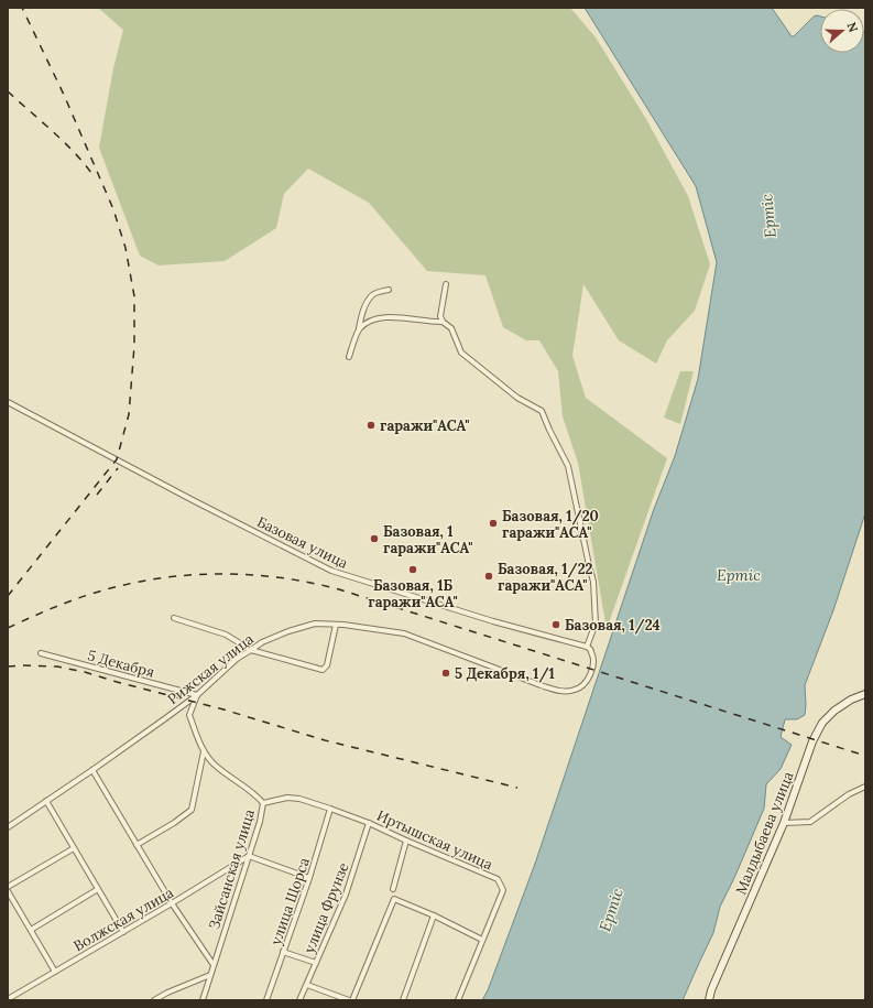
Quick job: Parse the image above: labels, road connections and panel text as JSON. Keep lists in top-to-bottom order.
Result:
{
  "streets": {
    "main road": ["Малдыбаева улица"],
    "street": [
      "Базовая улица",
      "5 Декабря",
      "Рижская улица",
      "Иртышская улица",
      "Зайсанская улица",
      "улица Щорса",
      "улица Фрунзе",
      "Волжская улица"
    ]
  },
  "crossings": [
    ["Базовая улица", "Рижская улица"],
    ["5 Декабря", "Рижская улица"],
    ["5 Декабря", "Зайсанская улица"],
    ["Рижская улица", "Зайсанская улица"],
    ["Иртышская улица", "Зайсанская улица"],
    ["Иртышская улица", "улица Щорса"],
    ["Иртышская улица", "улица Фрунзе"],
    ["Зайсанская улица", "Волжская улица"]
  ],
  "water": ["Ертіс"],
  "places": [
    "гаражи\"ACА\"",
    "Базовая, 1/20 гаражи\"ACА\"",
    "Базовая, 1 гаражи\"ACА\"",
    "Базовая, 1Б гаражи\"ACА\"",
    "Базовая, 1/22 гаражи\"ACА\"",
    "Базовая, 1/24",
    "5 Декабря, 1/1"
  ],
  "north": "right"
}
